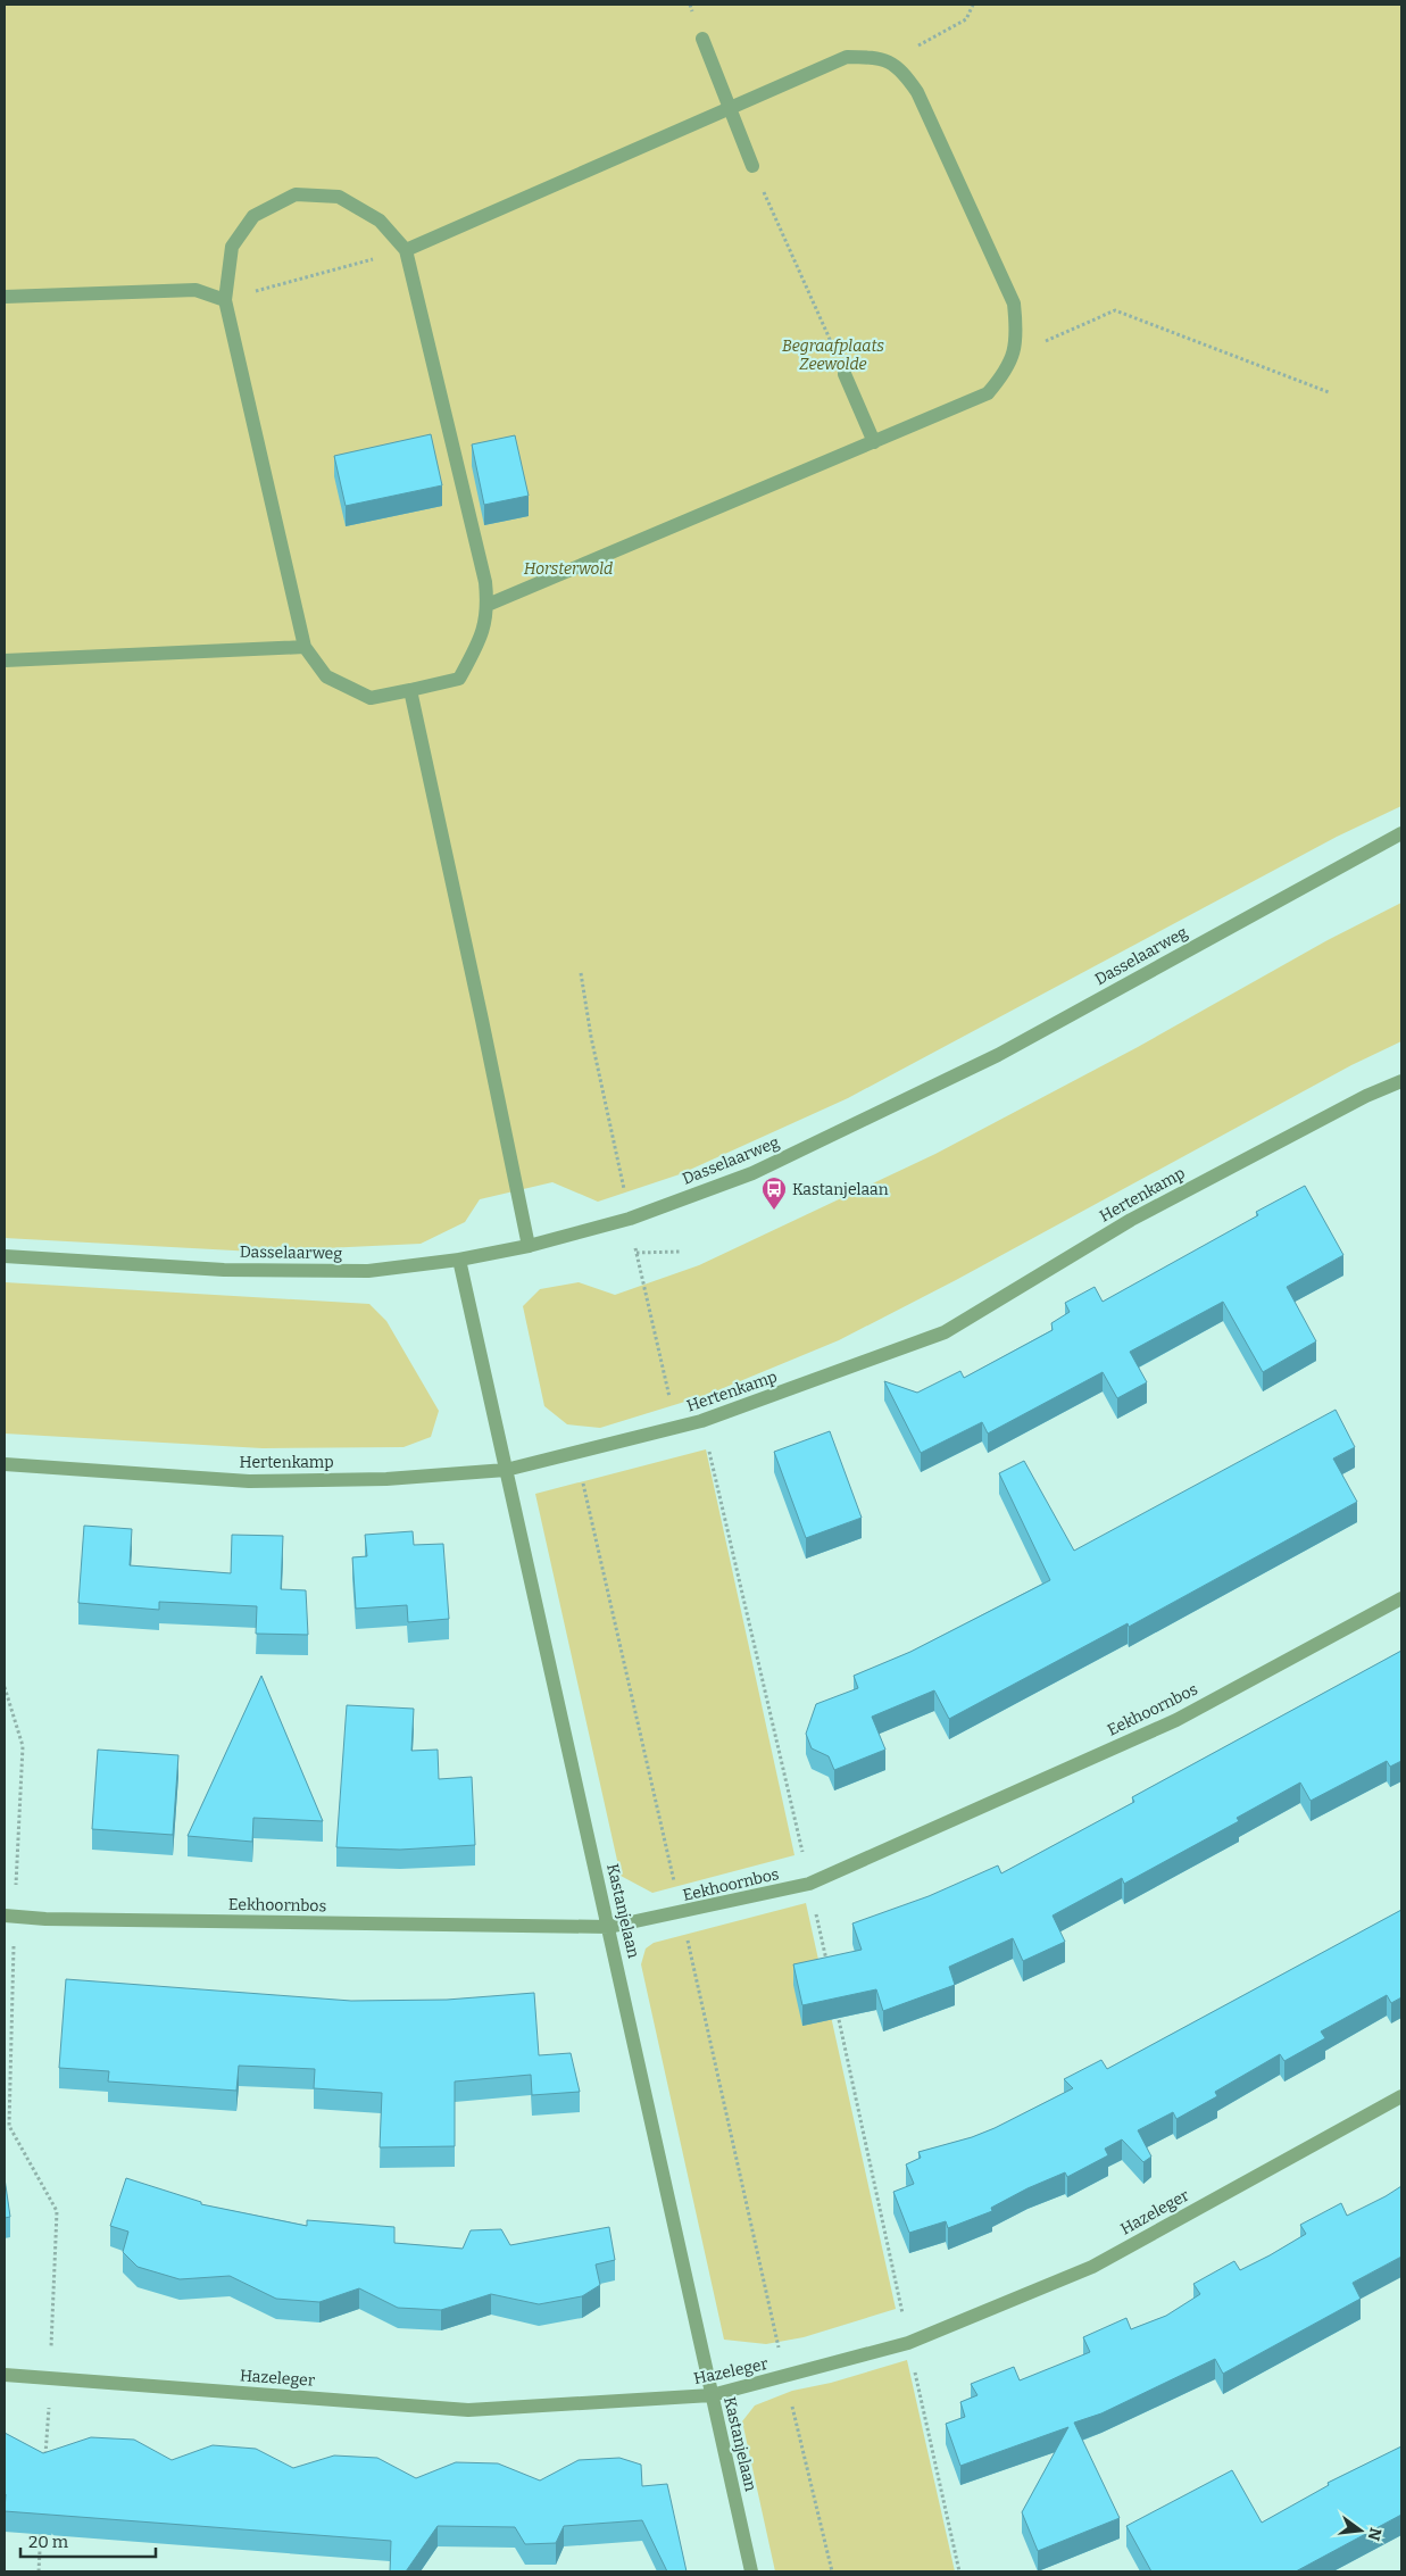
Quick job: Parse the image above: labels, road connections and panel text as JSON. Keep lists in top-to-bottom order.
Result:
{
  "streets": {
    "street": [
      "Dasselaarweg",
      "Hertenkamp",
      "Eekhoornbos",
      "Kastanjelaan",
      "Hazeleger"
    ]
  },
  "crossings": [
    ["Dasselaarweg", "Kastanjelaan"],
    ["Hertenkamp", "Kastanjelaan"],
    ["Eekhoornbos", "Kastanjelaan"],
    ["Kastanjelaan", "Hazeleger"]
  ],
  "parks": ["Begraafplaats Zeewolde", "Horsterwold"],
  "places": {
    "bus stop": ["Kastanjelaan"]
  },
  "scale_bar": "20 m",
  "north": "right"
}
